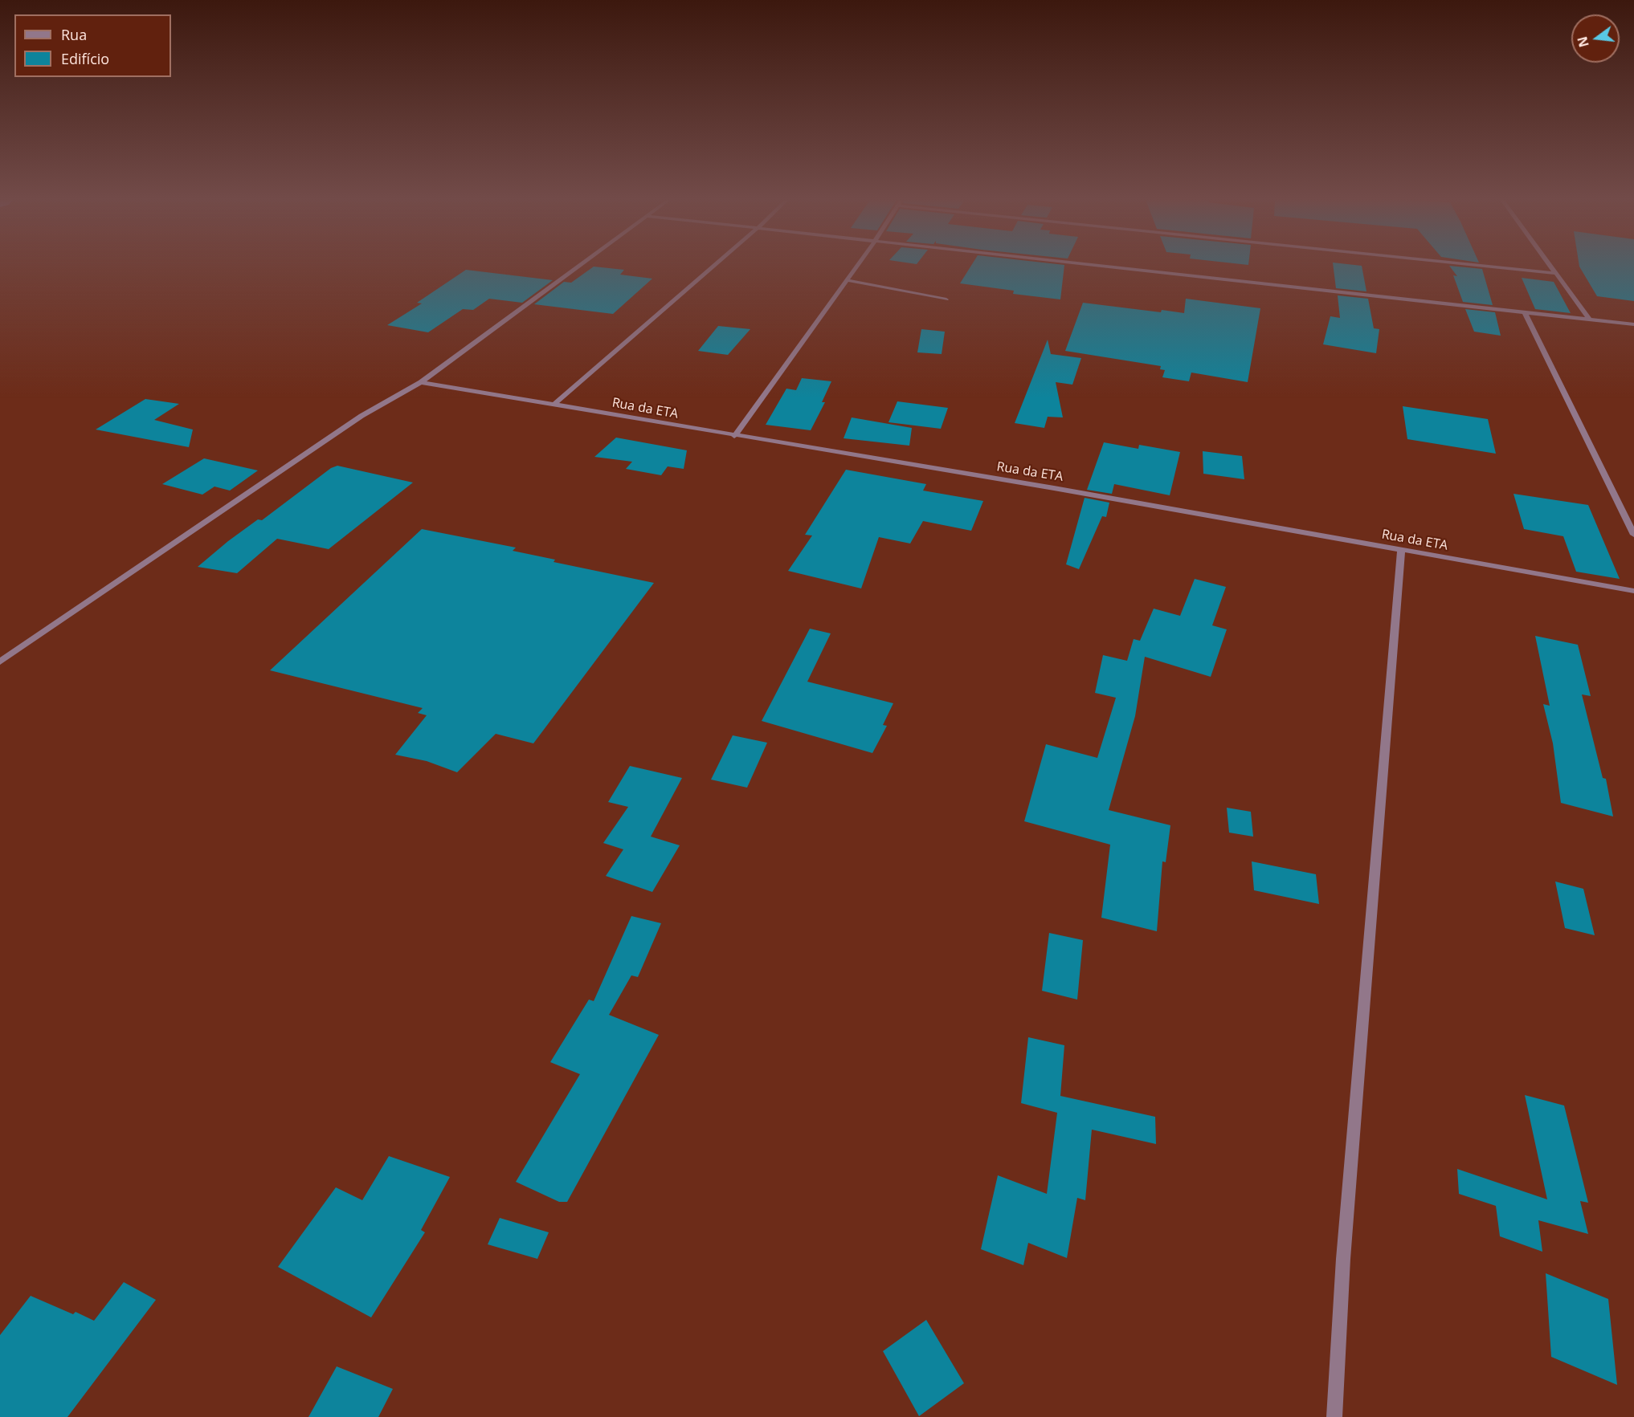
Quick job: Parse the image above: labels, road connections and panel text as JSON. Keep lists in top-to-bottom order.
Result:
{
  "streets": {
    "street": ["Rua da ETA"]
  },
  "legend": ["Rua", "Edifício"],
  "north": "left"
}
